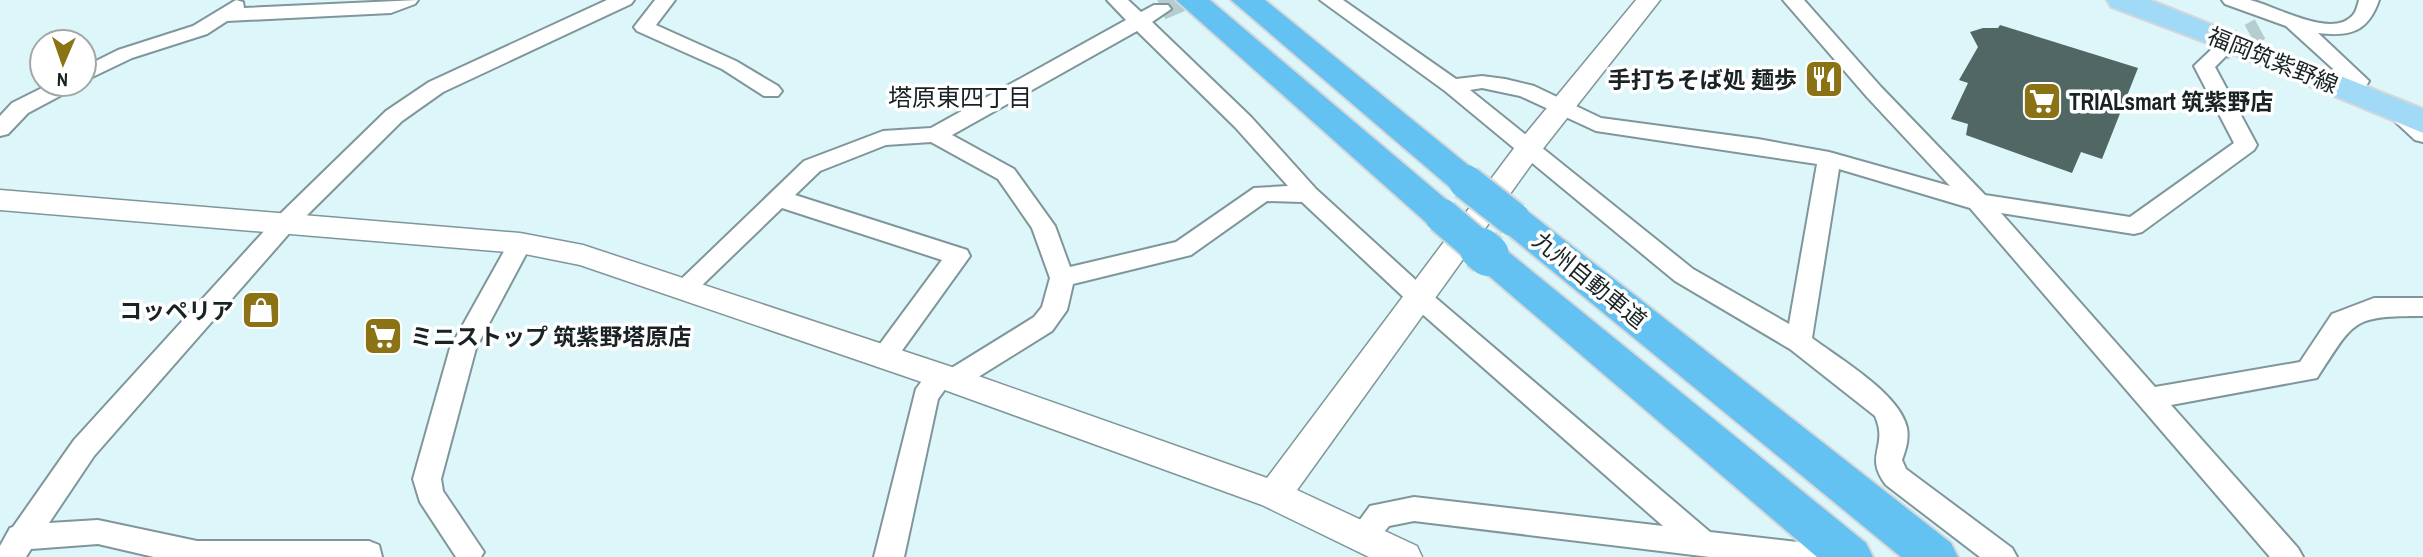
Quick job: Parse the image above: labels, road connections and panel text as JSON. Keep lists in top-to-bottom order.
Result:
{
  "streets": {
    "highway": ["九州自動車道"],
    "main road": ["福岡筑紫野線"]
  },
  "districts": ["塔原東四丁目"],
  "places": {
    "restaurant": ["手打ちそば処 麺歩"],
    "supermarket": ["TRIALsmart 筑紫野店", "ミニストップ 筑紫野塔原店"],
    "shop": ["コッペリア"]
  },
  "north": "bottom"
}
